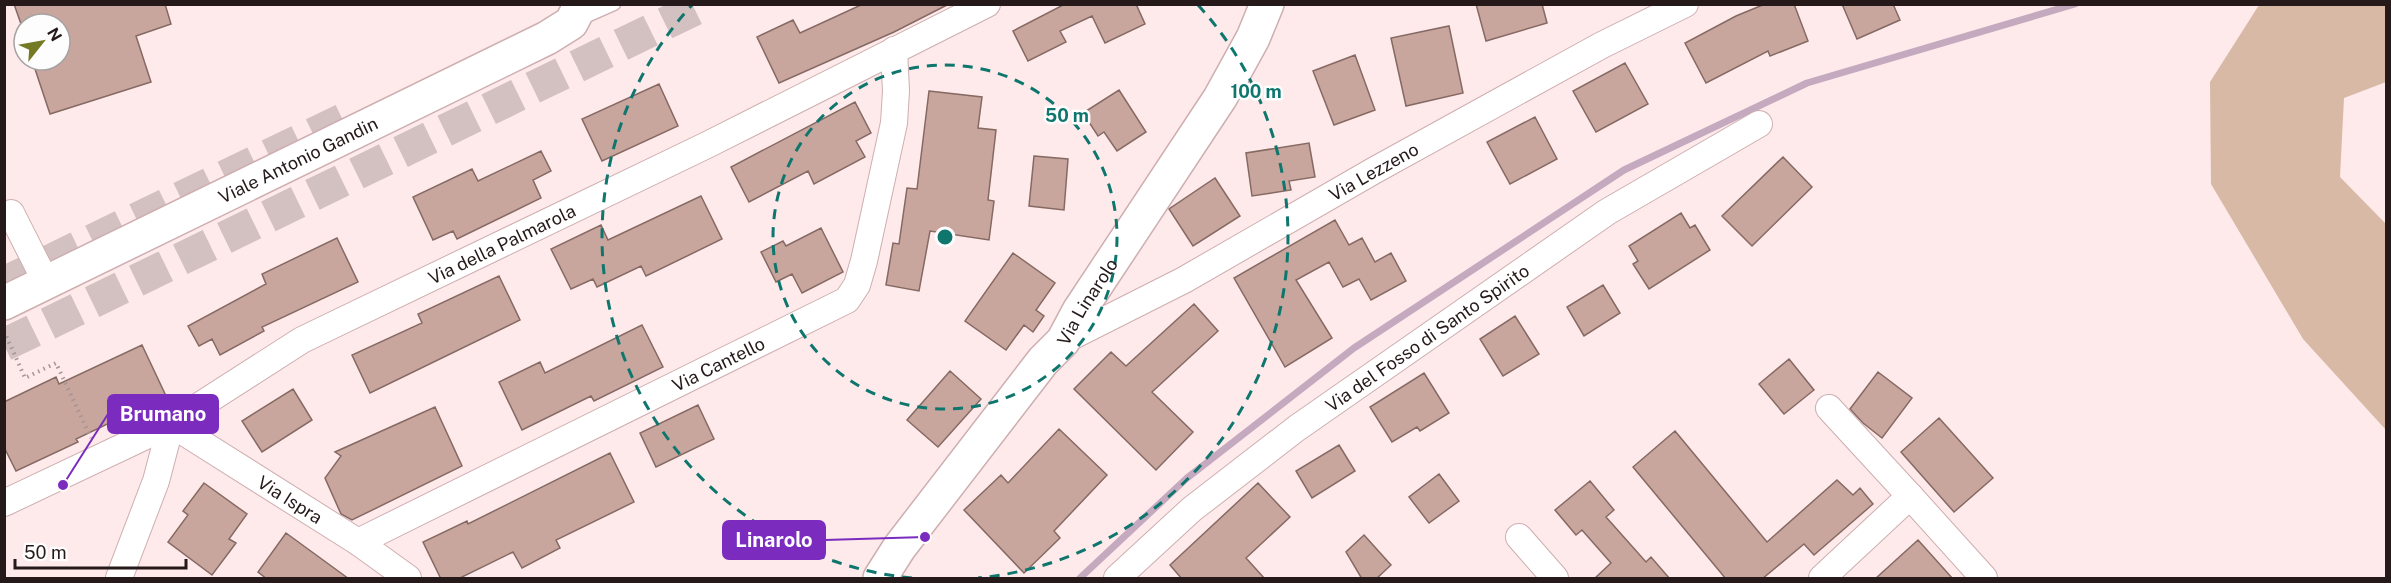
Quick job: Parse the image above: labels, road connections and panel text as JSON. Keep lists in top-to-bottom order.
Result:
{
  "streets": {
    "street": [
      "Viale Antonio Gandin",
      "Via Lezzeno",
      "Via della Palmarola",
      "Via Linarolo",
      "Via del Fosso di Santo Spirito",
      "Via Cantello",
      "Via Ispra"
    ]
  },
  "crossings": [
    ["Via Lezzeno", "Via Linarolo"],
    ["Via della Palmarola", "Via Cantello"],
    ["Via della Palmarola", "Via Ispra"],
    ["Via Cantello", "Via Ispra"]
  ],
  "places": ["Brumano", "Linarolo"],
  "scale_bar": "50 m",
  "north": "top right",
  "rings": ["100 m", "50 m"]
}
